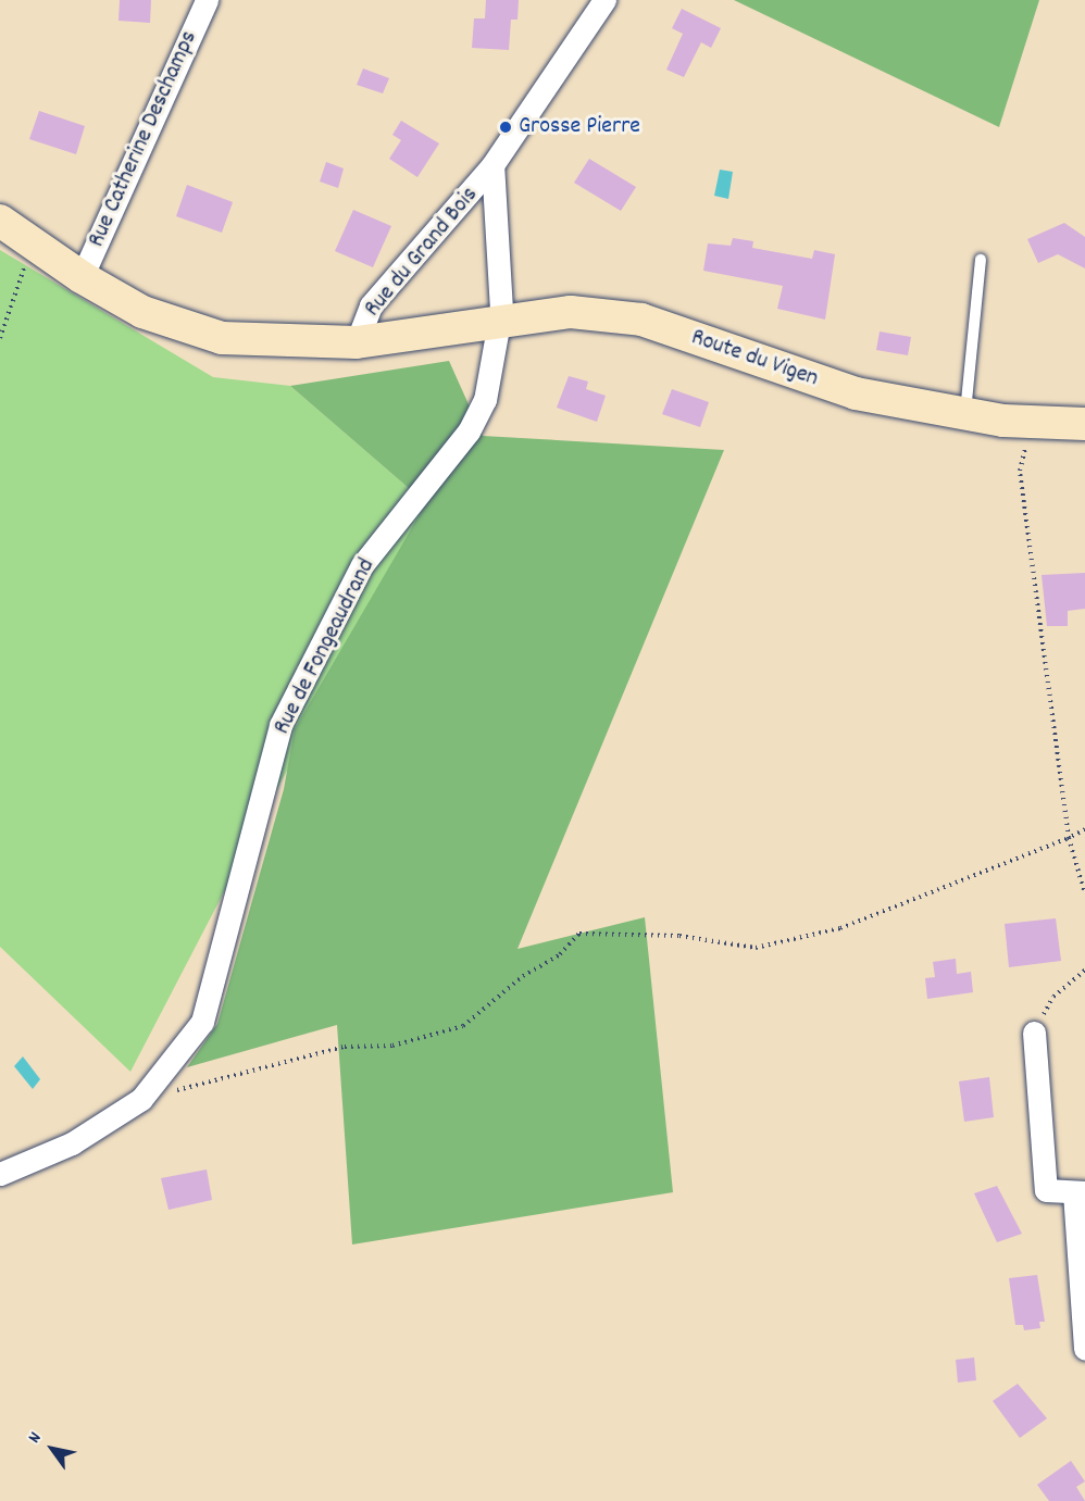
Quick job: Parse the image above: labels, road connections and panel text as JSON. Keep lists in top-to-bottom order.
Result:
{
  "streets": {
    "street": [
      "Rue Catherine Deschamps",
      "Rue du Grand Bois",
      "Route du Vigen",
      "Rue de Fongeaudrand"
    ]
  },
  "crossings": [
    ["Rue Catherine Deschamps", "Route du Vigen"],
    ["Rue du Grand Bois", "Route du Vigen"],
    ["Rue du Grand Bois", "Rue de Fongeaudrand"],
    ["Route du Vigen", "Rue de Fongeaudrand"]
  ],
  "places": ["Grosse Pierre"],
  "north": "top left"
}
